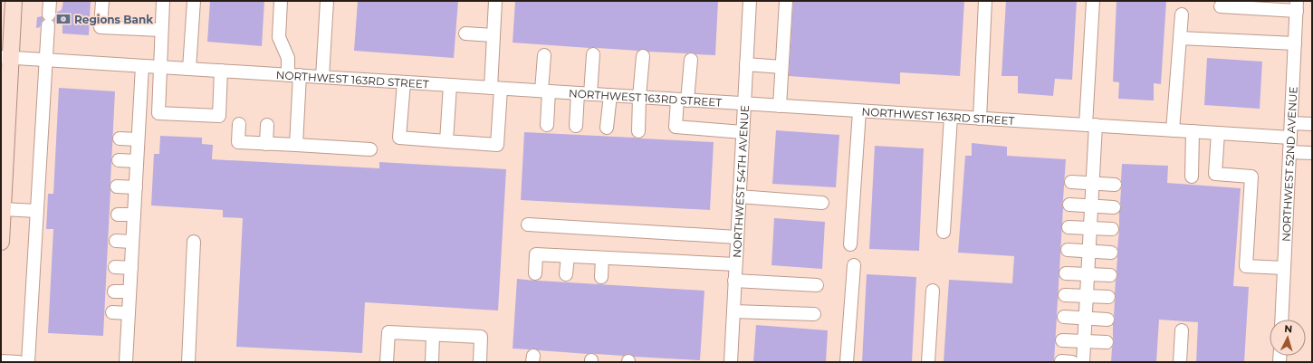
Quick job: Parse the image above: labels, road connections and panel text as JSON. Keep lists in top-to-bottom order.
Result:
{
  "streets": {
    "street": ["NORTHWEST 163RD STREET", "NORTHWEST 52ND AVENUE", "NORTHWEST 54TH AVENUE"]
  },
  "crossings": [
    ["NORTHWEST 163RD STREET", "NORTHWEST 52ND AVENUE"],
    ["NORTHWEST 163RD STREET", "NORTHWEST 54TH AVENUE"]
  ],
  "places": {
    "bank": ["Regions Bank"]
  },
  "north": "top"
}
